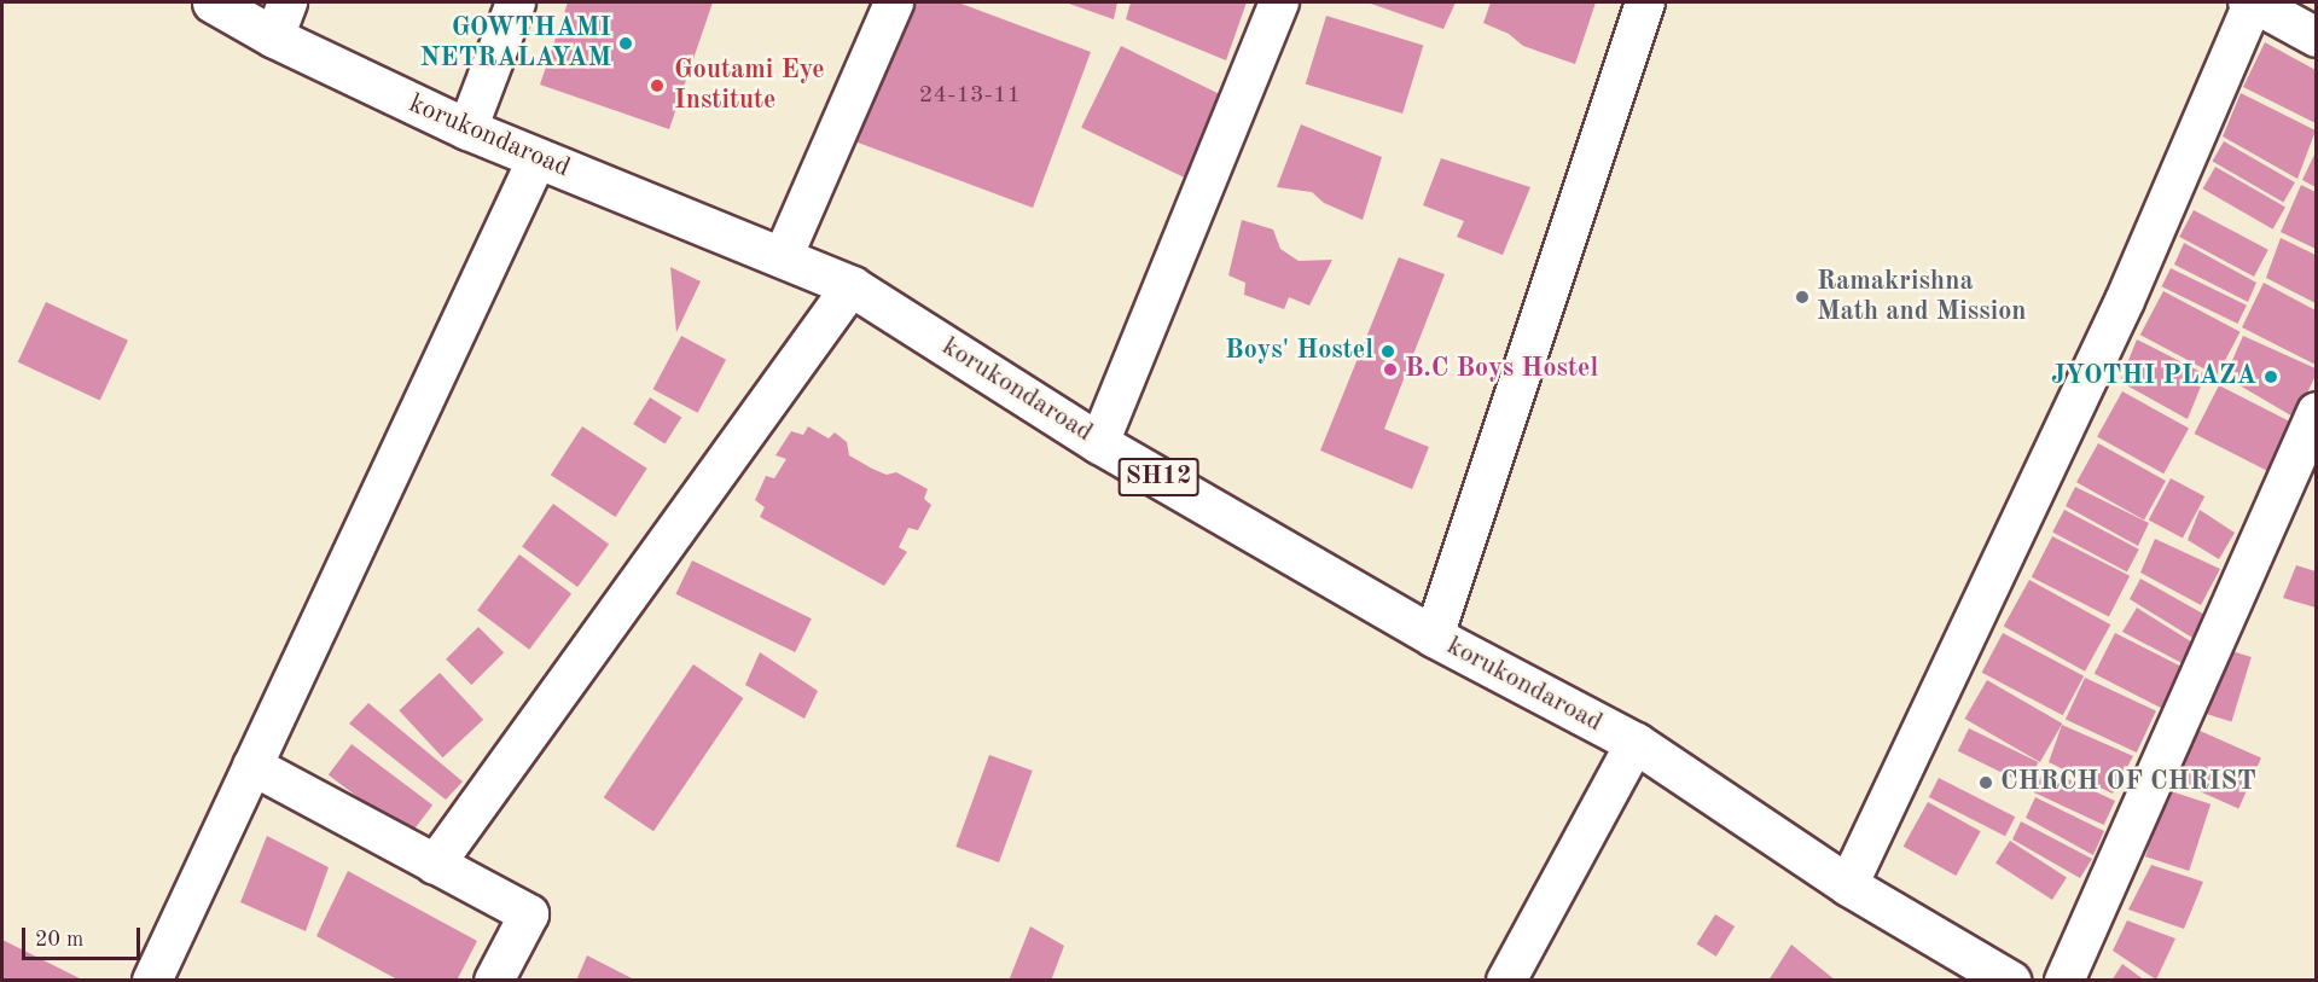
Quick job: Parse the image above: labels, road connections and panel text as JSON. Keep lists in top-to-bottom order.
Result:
{
  "streets": {
    "main road": ["korukondaroad", "SH12"]
  },
  "places": [
    "GOWTHAMI NETRALAYAM",
    "Goutami Eye Institute",
    "Ramakrishna Math and Mission",
    "Boys' Hostel",
    "B.C Boys Hostel",
    "JYOTHI PLAZA",
    "CHRCH OF CHRIST"
  ],
  "house_numbers": ["24-13-11"],
  "scale_bar": "20 m"
}
